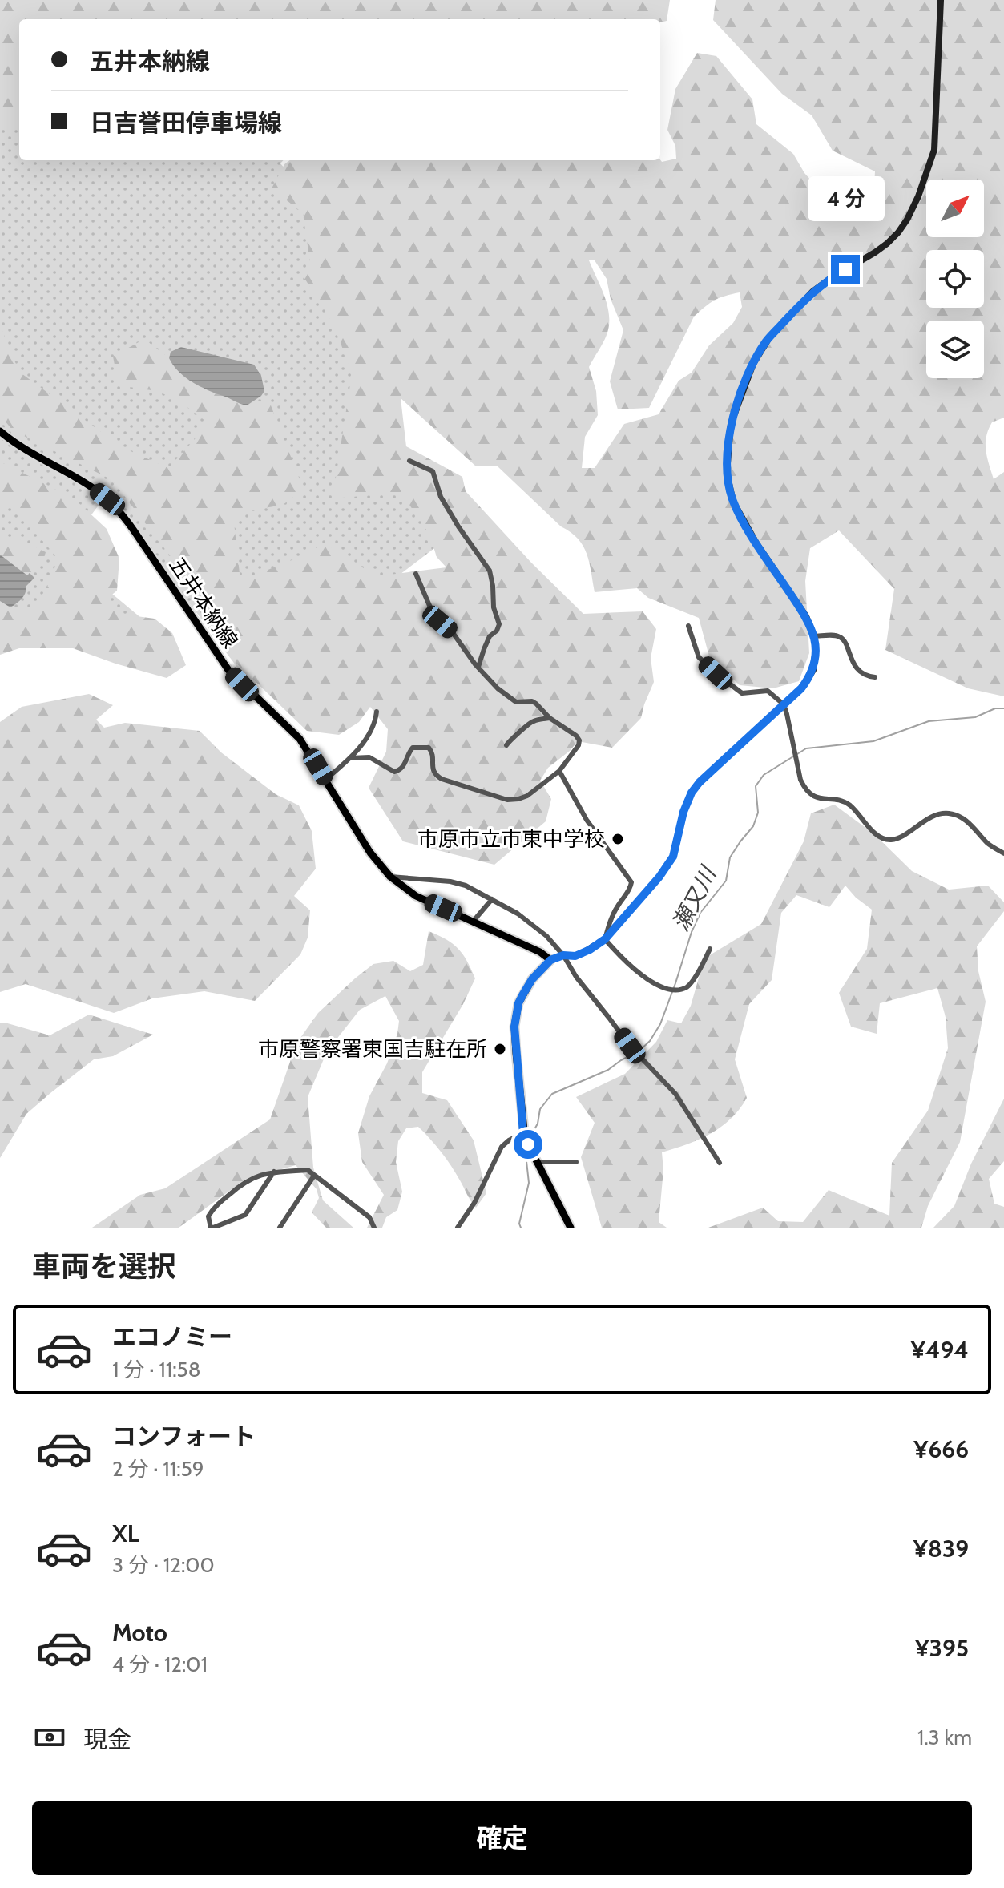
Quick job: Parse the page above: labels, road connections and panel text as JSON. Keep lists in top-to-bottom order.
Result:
{
  "streets": {
    "main road": ["五井本納線"]
  },
  "water": ["瀬又川"],
  "places": ["市原市立市東中学校", "市原警察署東国吉駐在所"],
  "north": "top right",
  "page": {
    "banner": ["五井本納線", "日吉誉田停車場線"],
    "bubble": "4 分",
    "heading": "車両を選択",
    "list": [
      {
        "name": "エコノミー",
        "note": "1 分 · 11:58",
        "value": "¥494"
      },
      {
        "name": "コンフォート",
        "note": "2 分 · 11:59",
        "value": "¥666"
      },
      {
        "name": "XL",
        "note": "3 分 · 12:00",
        "value": "¥839"
      },
      {
        "name": "Moto",
        "note": "4 分 · 12:01",
        "value": "¥395"
      }
    ],
    "pay": ["現金", "1.3 km"],
    "buttons": "確定"
  }
}
